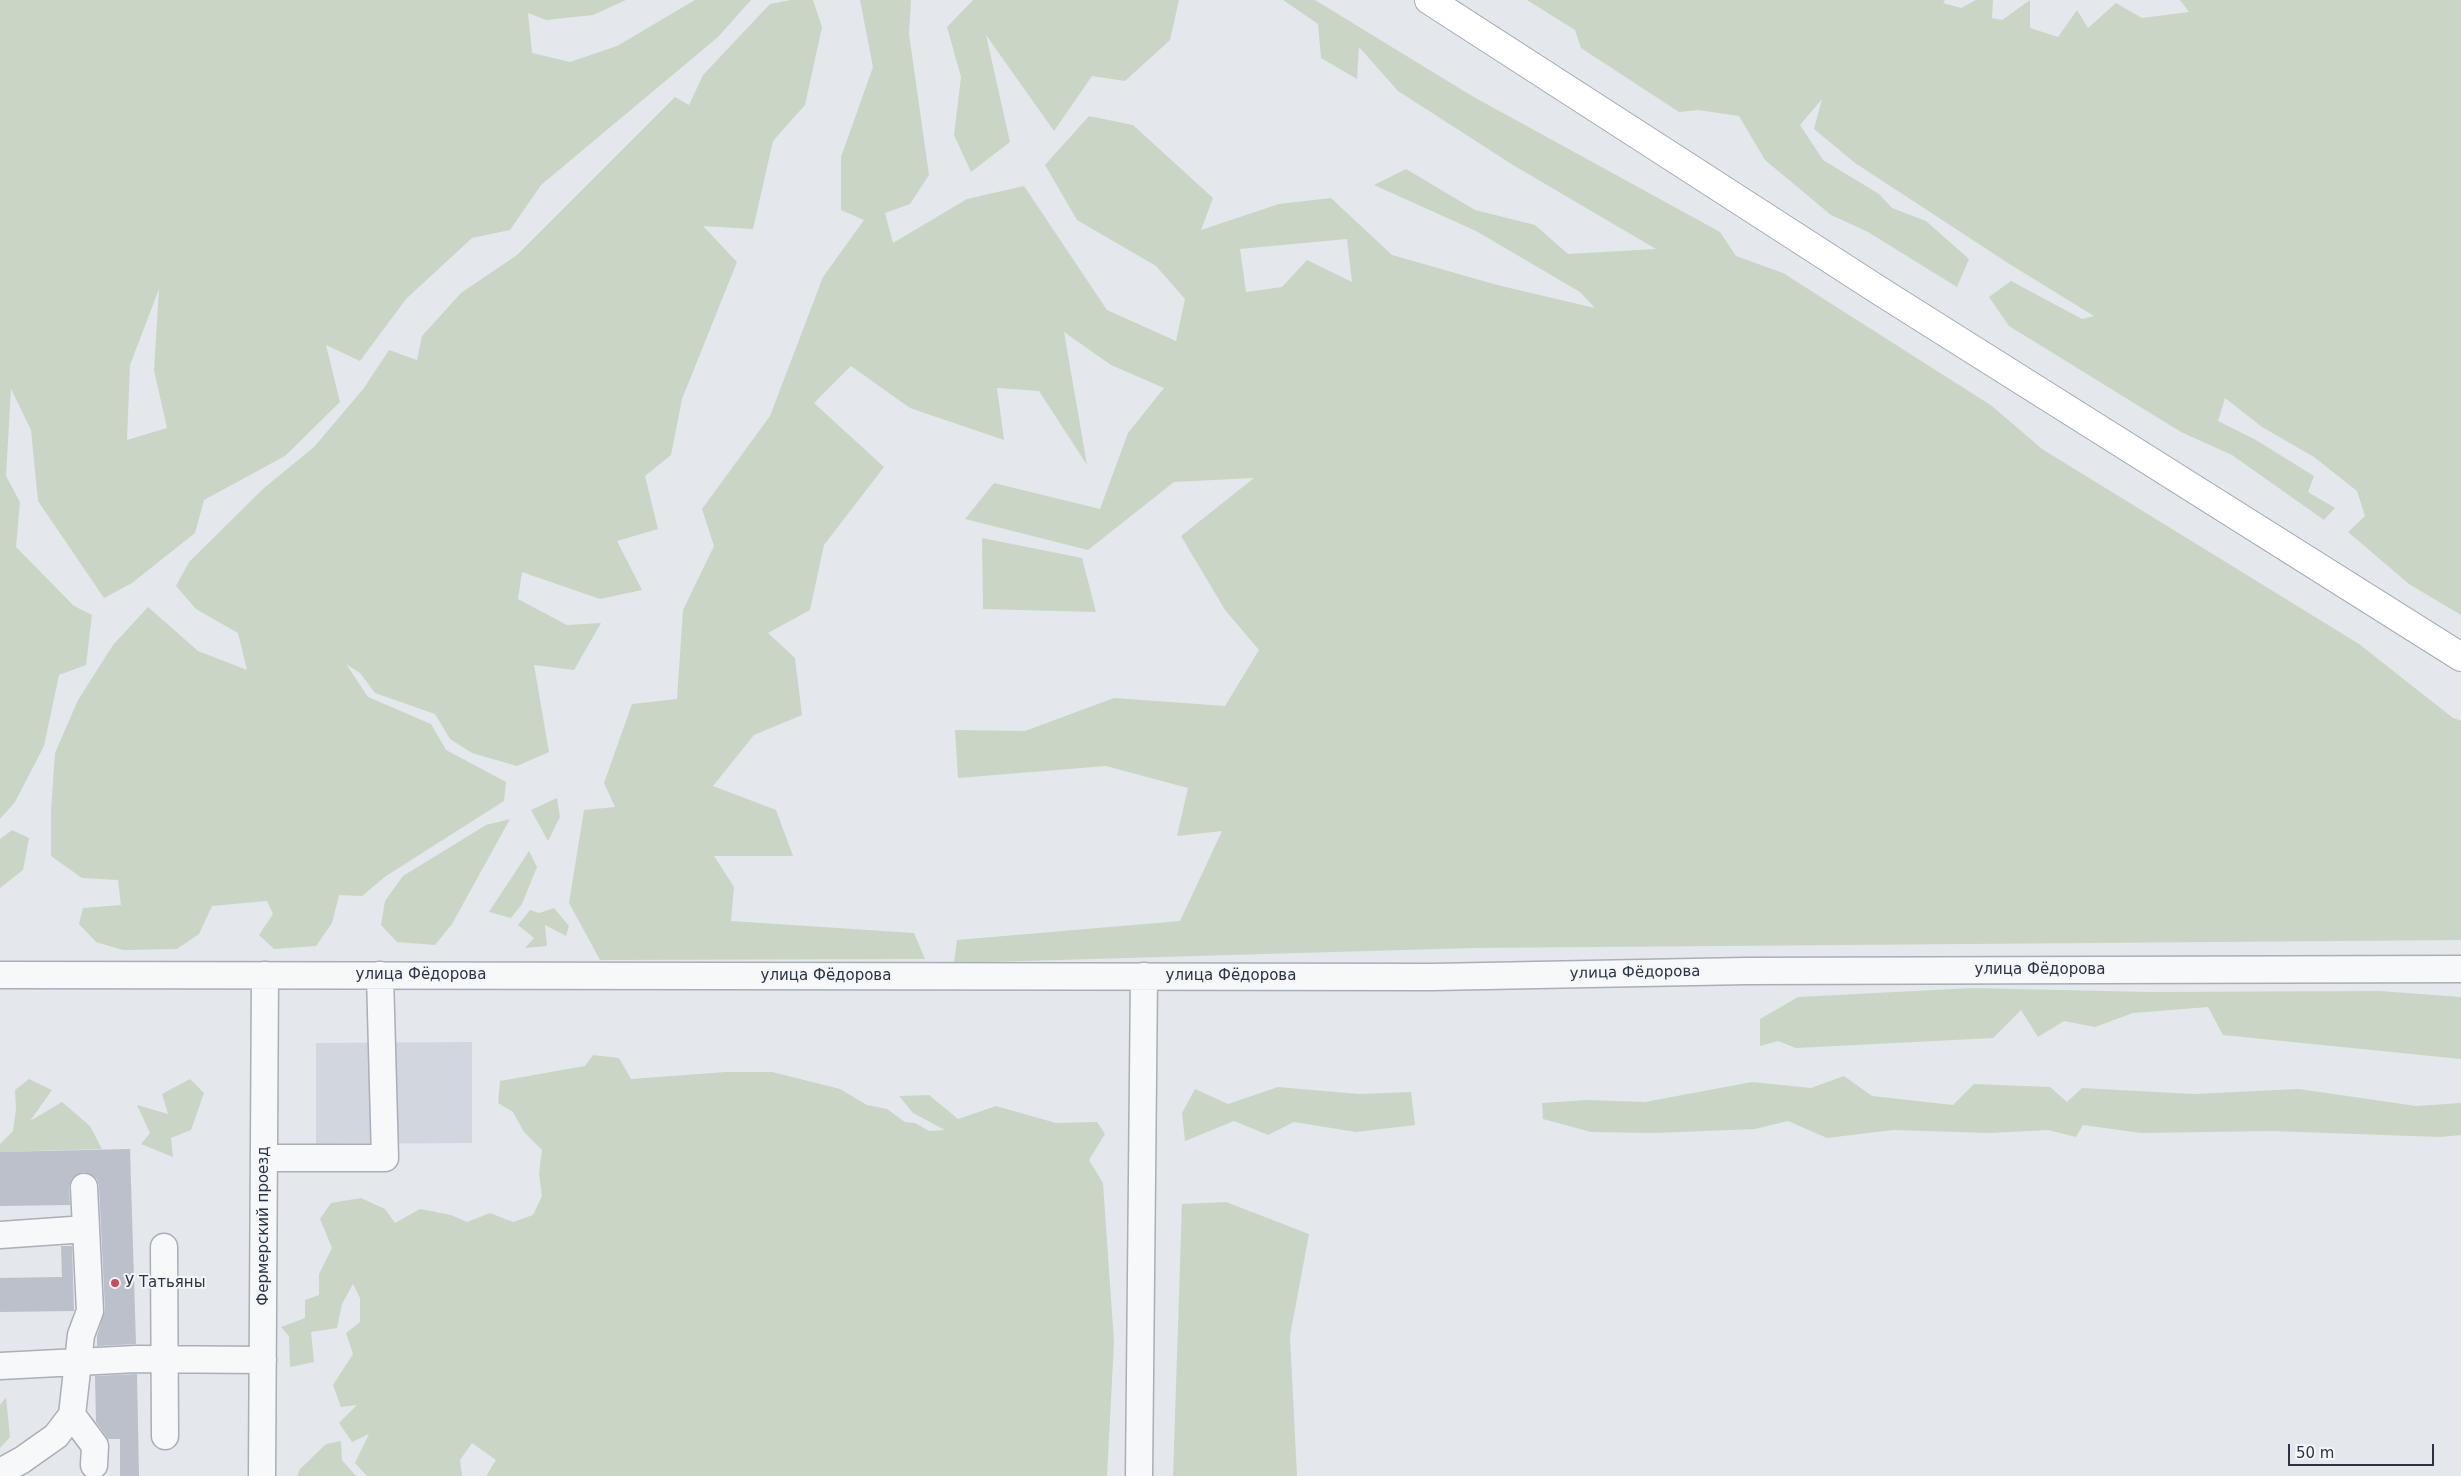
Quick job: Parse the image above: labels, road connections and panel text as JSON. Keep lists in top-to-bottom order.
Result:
{
  "streets": {
    "street": ["улица Фёдорова", "Фермерский проезд"]
  },
  "crossings": [
    ["улица Фёдорова", "Фермерский проезд"]
  ],
  "places": ["У Татьяны"],
  "scale_bar": "50 m"
}
